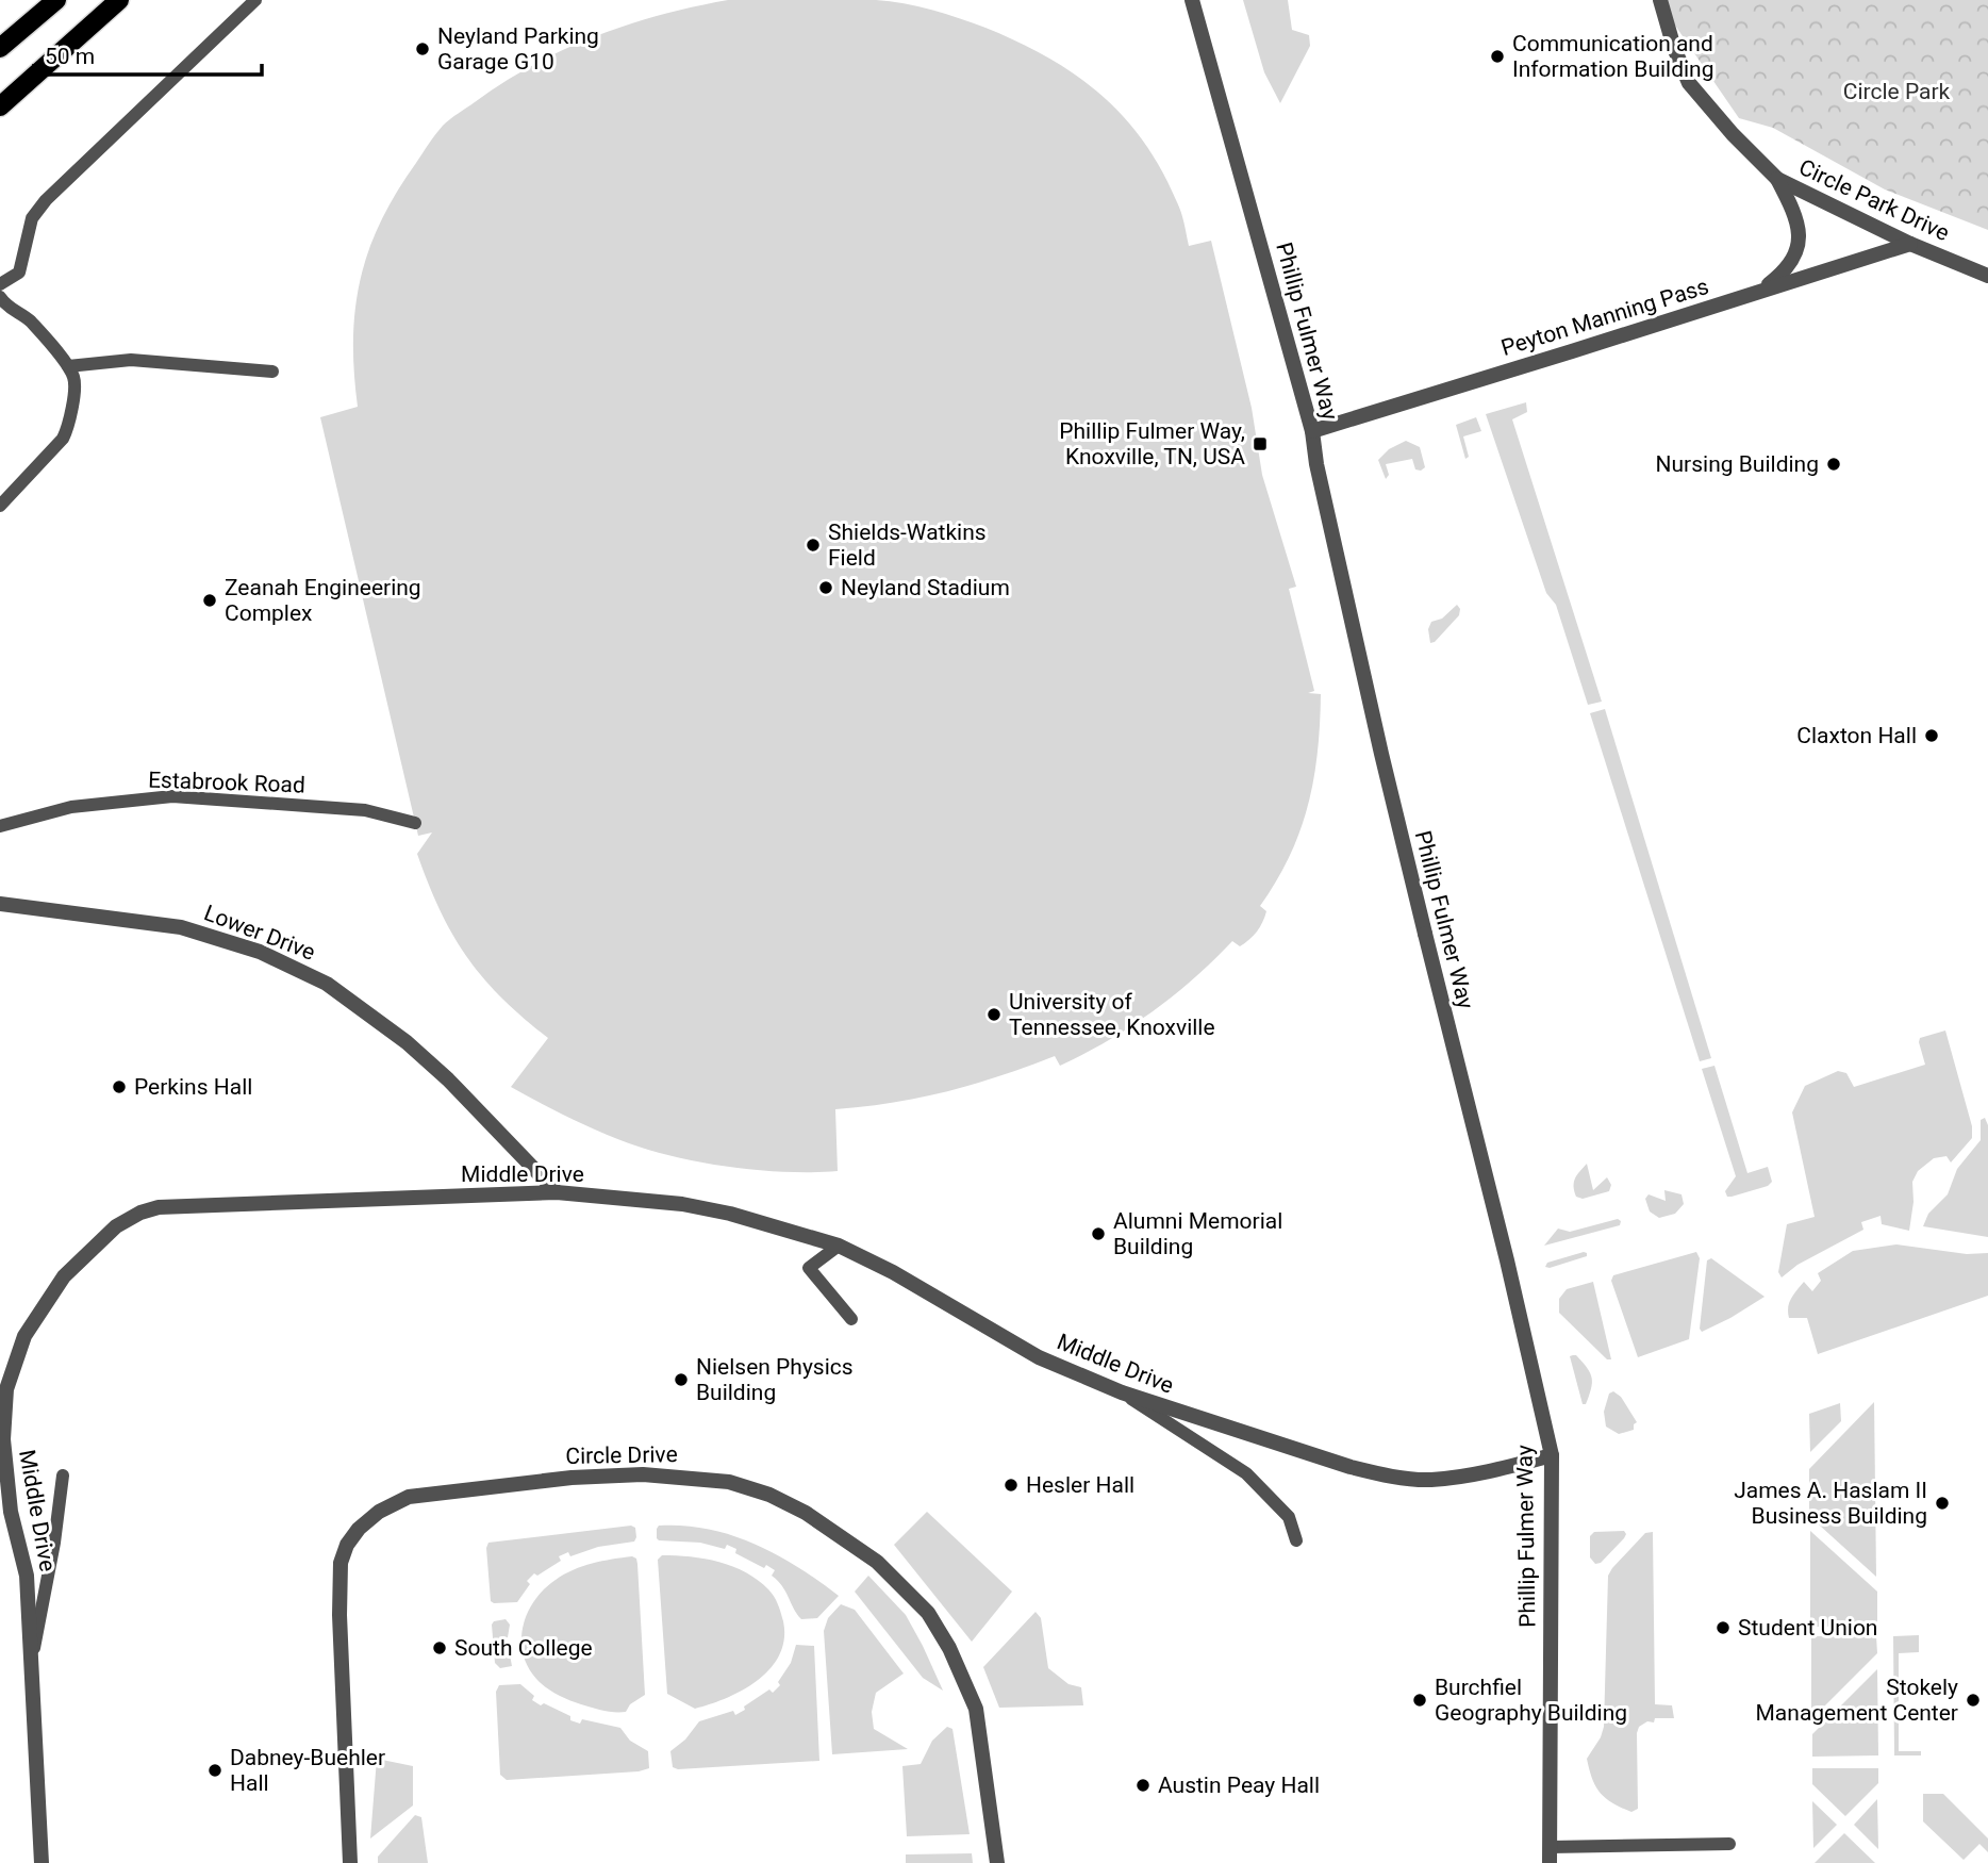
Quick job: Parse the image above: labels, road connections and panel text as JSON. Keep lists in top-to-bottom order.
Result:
{
  "streets": {
    "street": [
      "Circle Park Drive",
      "Peyton Manning Pass",
      "Phillip Fulmer Way",
      "Lower Drive",
      "Middle Drive",
      "Circle Drive"
    ],
    "lane": ["Estabrook Road"]
  },
  "crossings": [
    ["Circle Park Drive", "Peyton Manning Pass"],
    ["Peyton Manning Pass", "Phillip Fulmer Way"],
    ["Phillip Fulmer Way", "Middle Drive"],
    ["Lower Drive", "Middle Drive"]
  ],
  "parks": ["Circle Park"],
  "places": {
    "other": [
      "Neyland Parking Garage G10",
      "Communication and Information Building",
      "Nursing Building",
      "Shields-Watkins Field",
      "Neyland Stadium",
      "Zeanah Engineering Complex",
      "Claxton Hall",
      "University of Tennessee, Knoxville",
      "Perkins Hall",
      "Alumni Memorial Building",
      "Nielsen Physics Building",
      "Hesler Hall",
      "James A. Haslam II Business Building",
      "Student Union",
      "South College",
      "Burchfiel Geography Building",
      "Stokely Management Center",
      "Dabney-Buehler Hall",
      "Austin Peay Hall"
    ],
    "transit": ["Phillip Fulmer Way, Knoxville, TN, USA"]
  },
  "scale_bar": "50 m"
}
